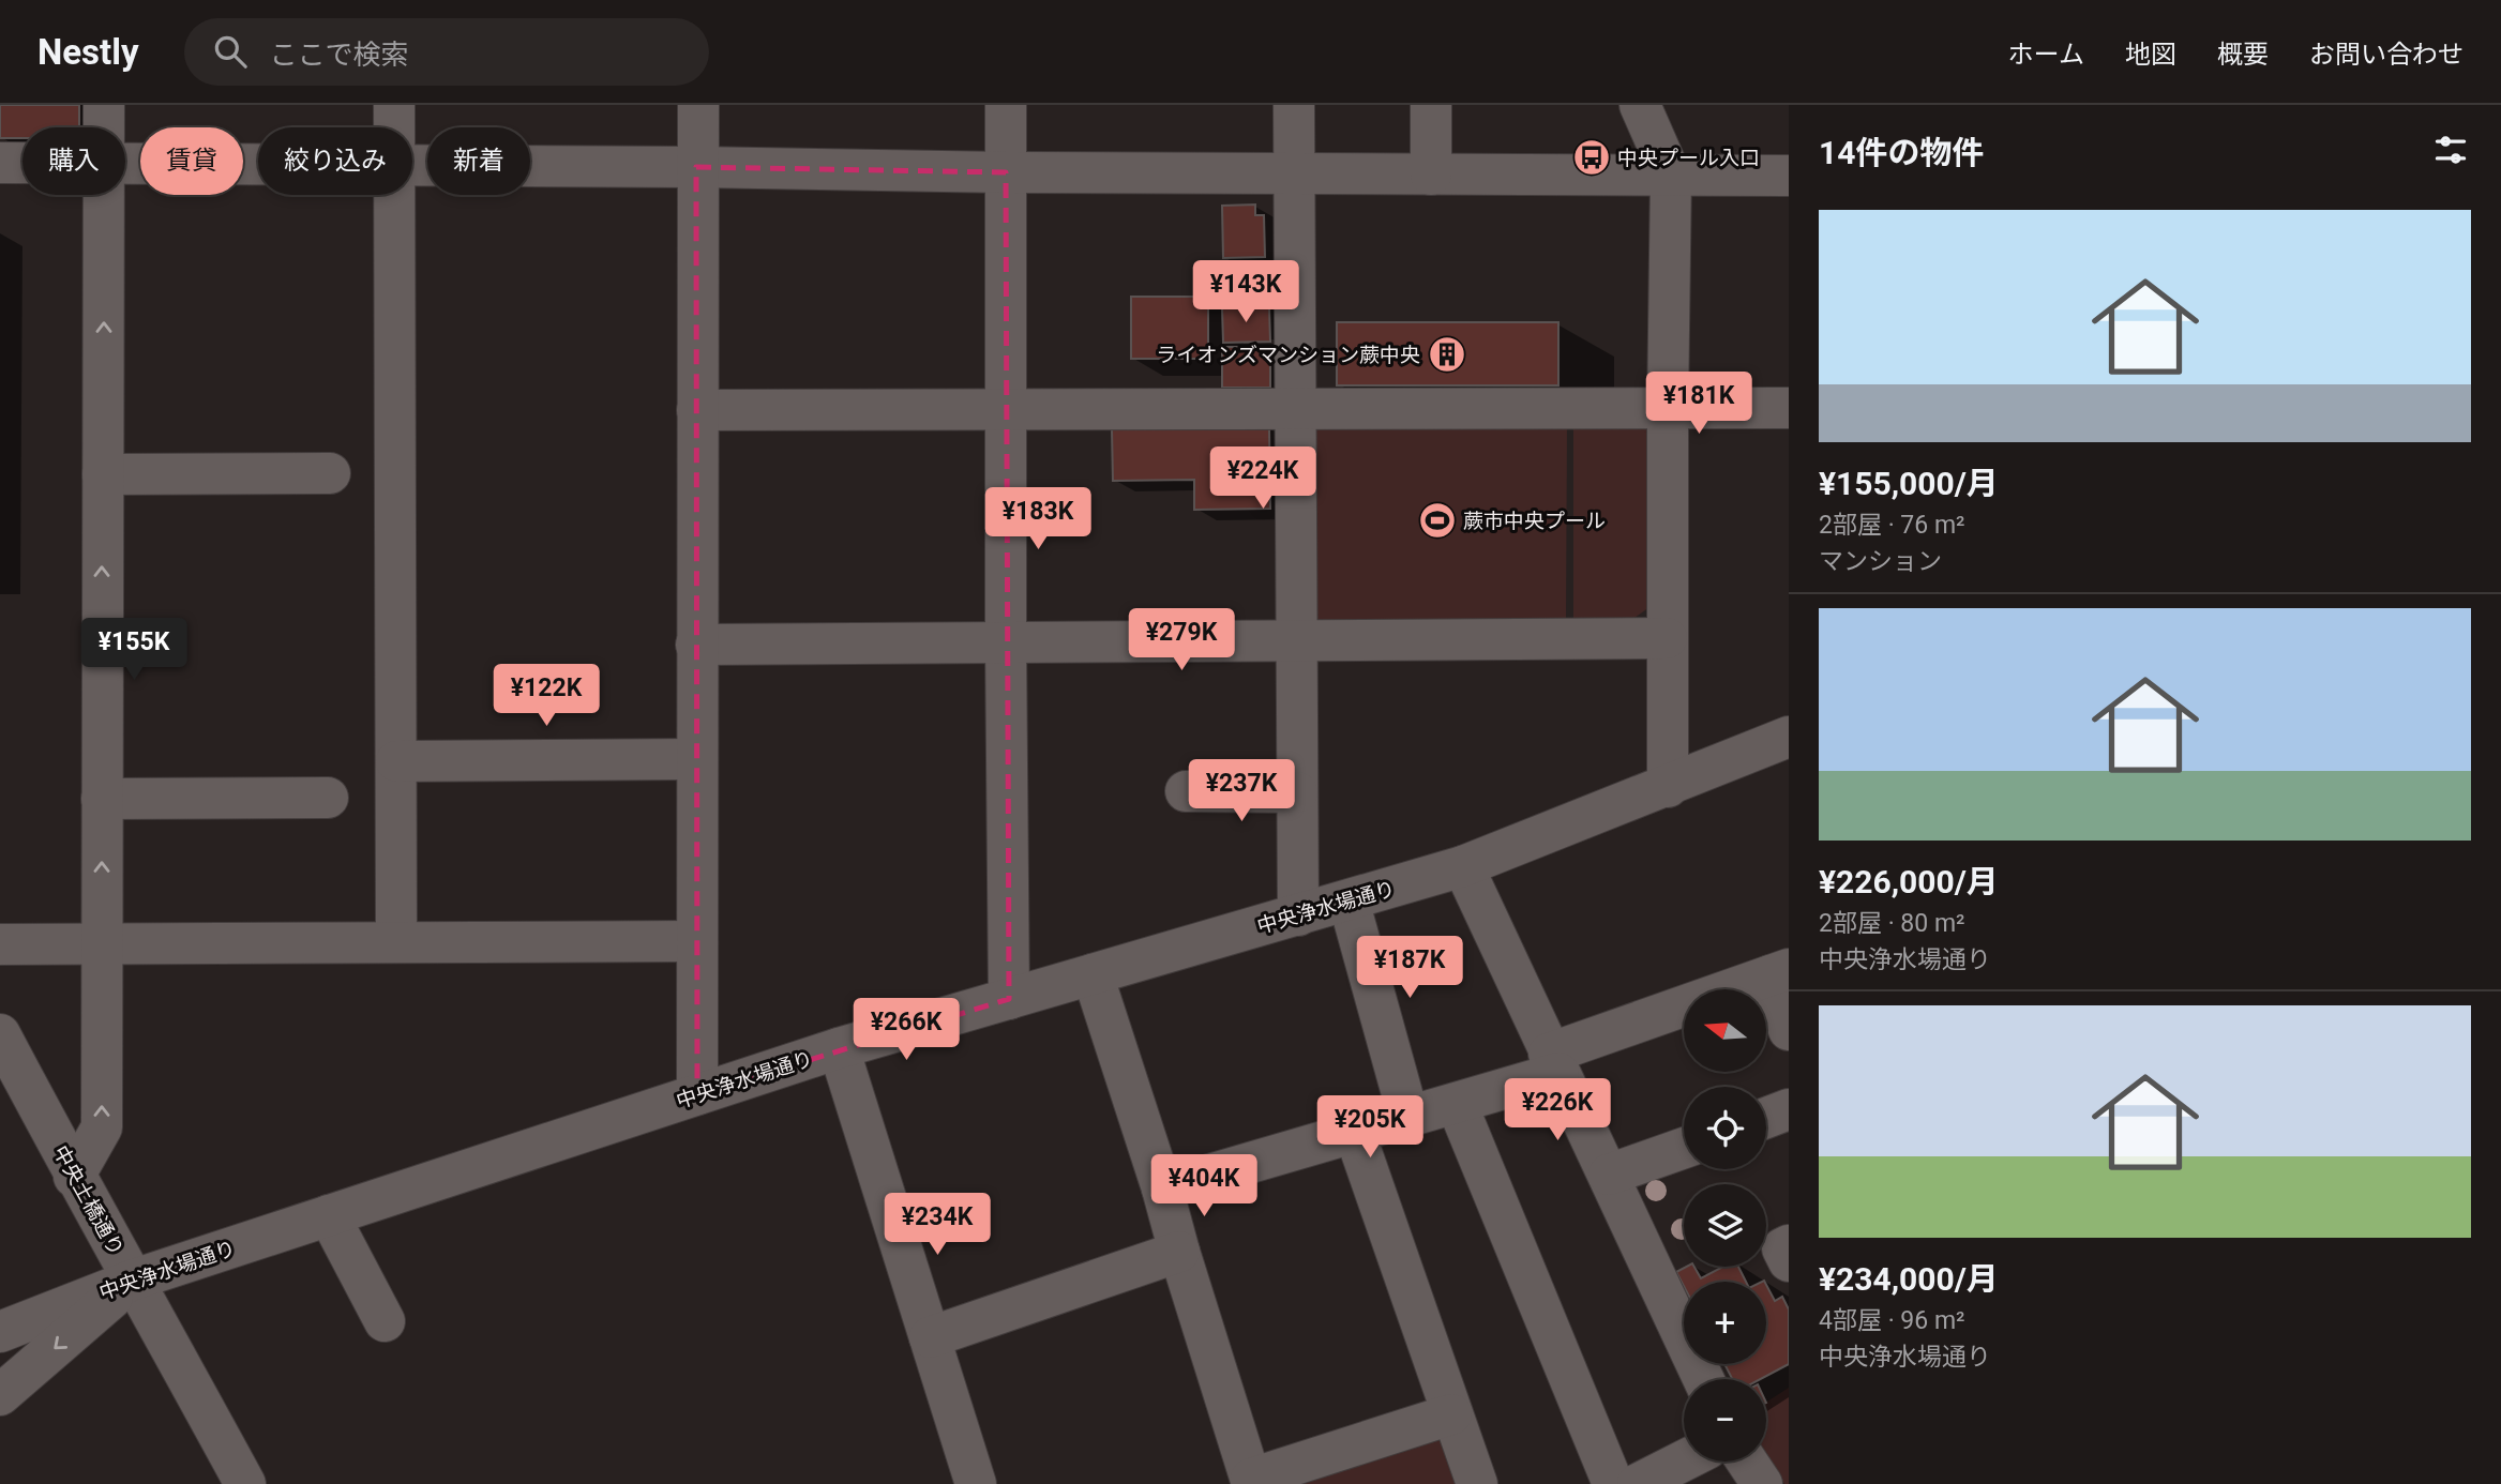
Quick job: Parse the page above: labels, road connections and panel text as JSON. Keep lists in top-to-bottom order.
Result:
{
  "streets": {
    "street": ["中央浄水場通り", "中央土橋通り"]
  },
  "crossings": [
    ["中央浄水場通り", "中央土橋通り"]
  ],
  "places": {
    "bus stop": ["中央プール入口"],
    "building": ["ライオンズマンション蕨中央"],
    "sports": ["蕨市中央プール"]
  },
  "north": "left",
  "page": {
    "header": "Nestly",
    "search": "ここで検索",
    "nav": [
      "ホーム",
      "地図",
      "概要",
      "お問い合わせ"
    ],
    "heading": "14件の物件",
    "chip": [
      "購入",
      "賃貸",
      "絞り込み",
      "新着"
    ],
    "list": [
      {
        "name": "¥155,000/月",
        "note": "2部屋 · 76 m² · マンション"
      },
      {
        "name": "¥226,000/月",
        "note": "2部屋 · 80 m² · 中央浄水場通り"
      },
      {
        "name": "¥234,000/月",
        "note": "4部屋 · 96 m² · 中央浄水場通り"
      }
    ],
    "price": [
      "¥143K",
      "¥181K",
      "¥224K",
      "¥183K",
      "¥279K",
      "¥155K",
      "¥122K",
      "¥237K",
      "¥187K",
      "¥266K",
      "¥226K",
      "¥205K",
      "¥404K",
      "¥234K"
    ],
    "map_buttons": ["+", "−"]
  }
}
